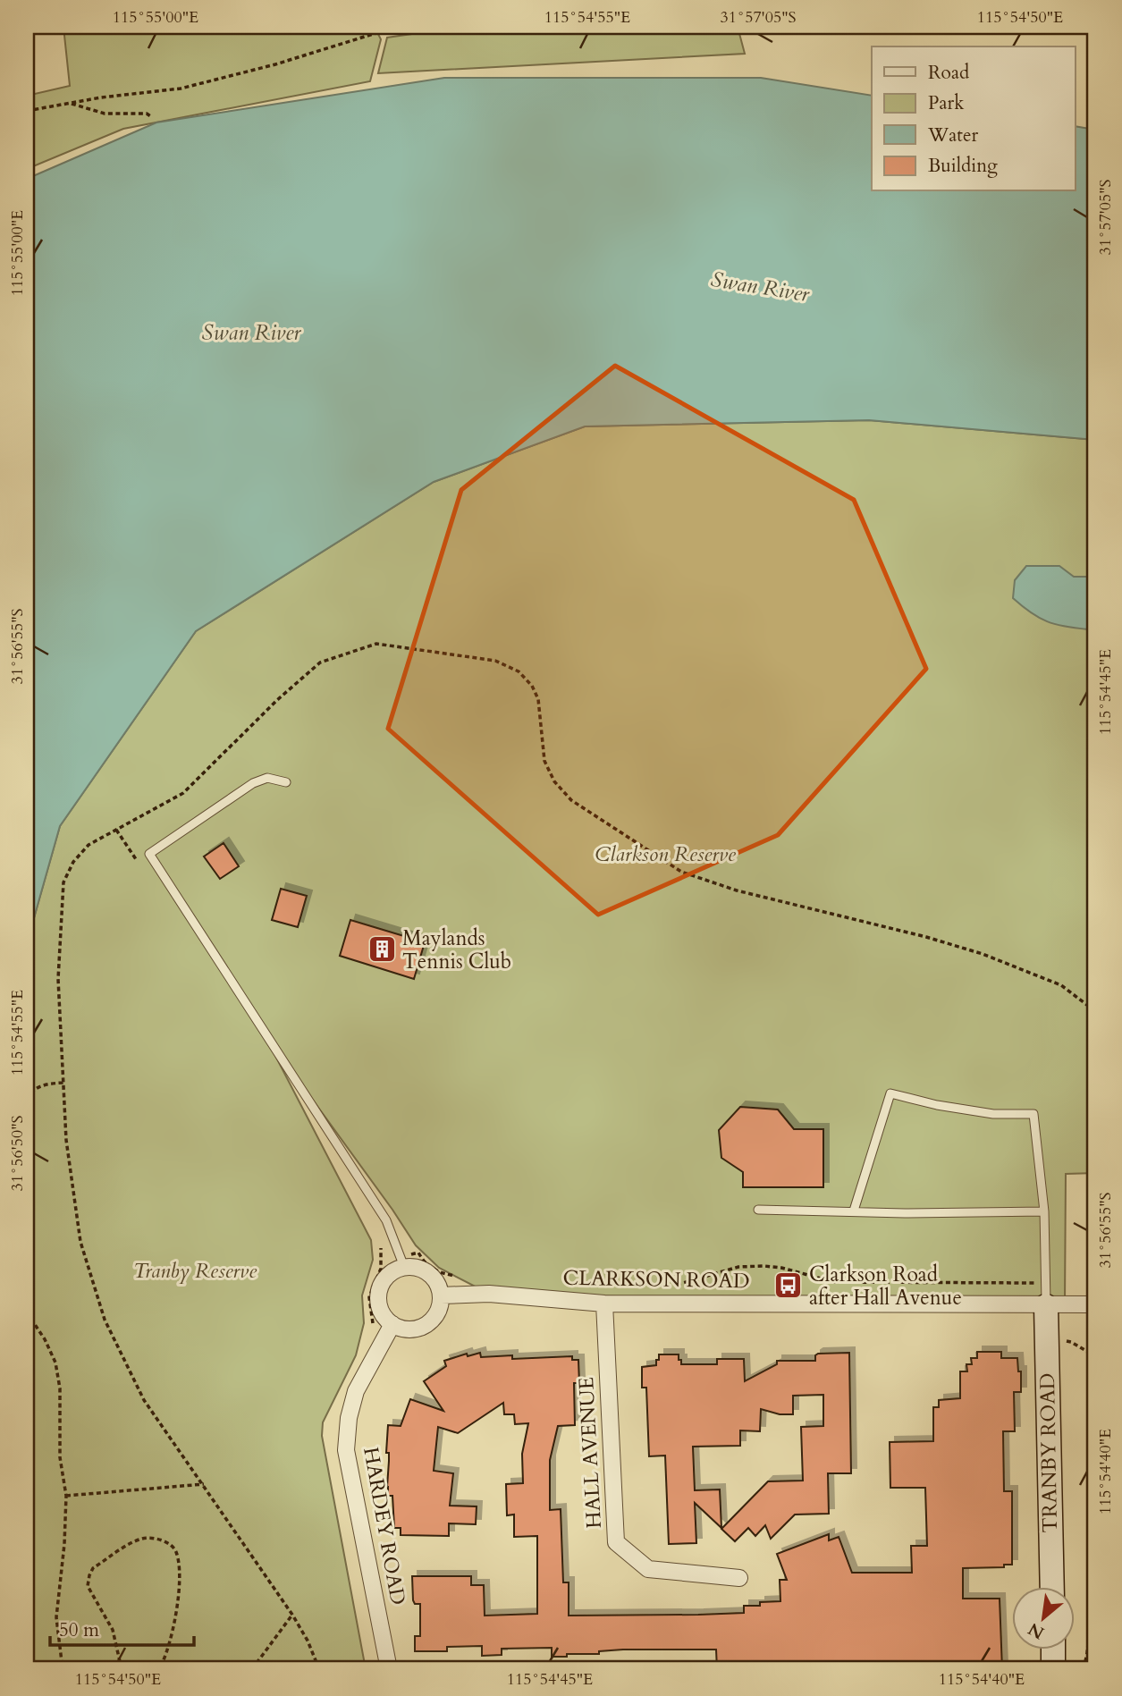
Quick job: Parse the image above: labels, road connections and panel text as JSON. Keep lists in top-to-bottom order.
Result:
{
  "streets": {
    "street": [
      "CLARKSON ROAD",
      "HALL AVENUE",
      "TRANBY ROAD",
      "HARDEY ROAD"
    ]
  },
  "crossings": [
    ["CLARKSON ROAD", "HALL AVENUE"],
    ["CLARKSON ROAD", "TRANBY ROAD"],
    ["CLARKSON ROAD", "HARDEY ROAD"]
  ],
  "water": ["Swan River"],
  "parks": ["Clarkson Reserve", "Tranby Reserve"],
  "places": {
    "building": ["Maylands Tennis Club"],
    "bus stop": ["Clarkson Road after Hall Avenue"]
  },
  "legend": [
    "Road",
    "Park",
    "Water",
    "Building"
  ],
  "scale_bar": "50 m",
  "north": "bottom left",
  "coordinates": [
    "115°55'00\"E",
    "115°54'55\"E",
    "31°57'05\"S",
    "115°54'50\"E",
    "31°56'55\"S",
    "115°54'45\"E",
    "31°56'50\"S",
    "115°54'40\"E"
  ]
}
